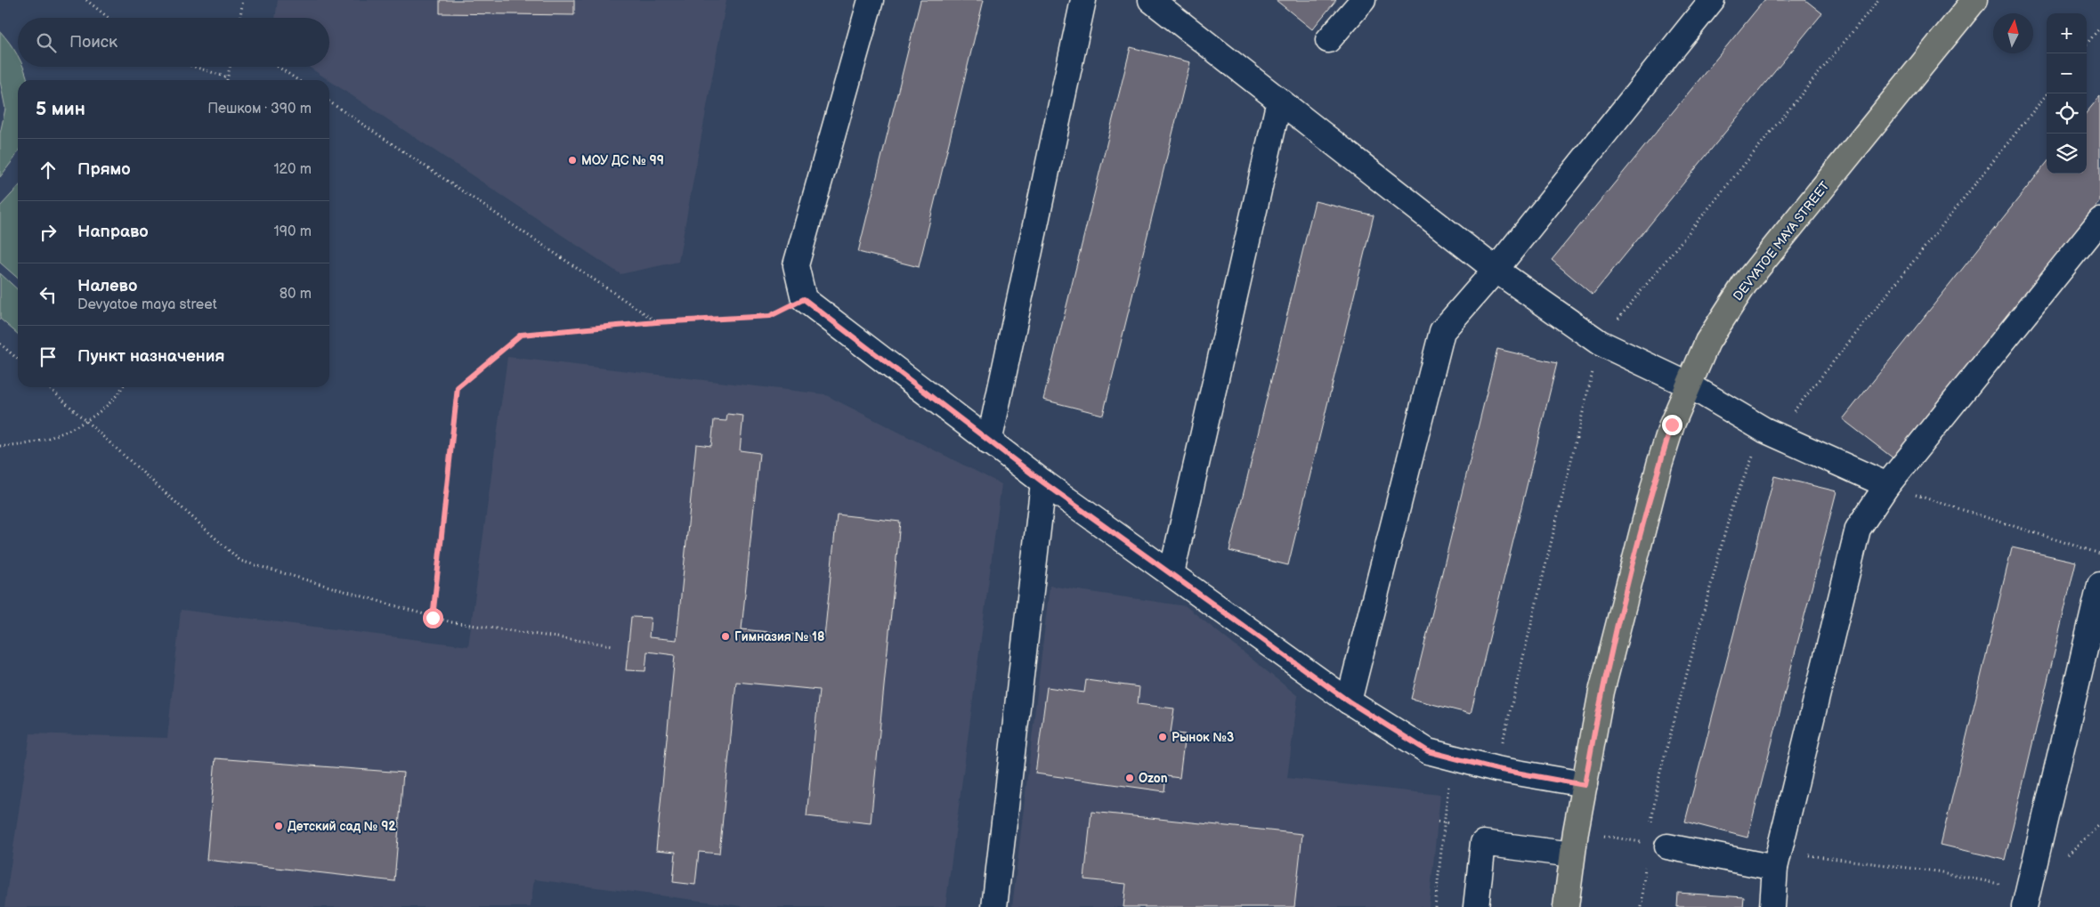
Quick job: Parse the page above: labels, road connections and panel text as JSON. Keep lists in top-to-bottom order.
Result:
{
  "streets": {
    "main road": ["DEVYATOE MAYA STREET"]
  },
  "places": [
    "МОУ ДС № 99",
    "Гимназия № 18",
    "Рынок №3",
    "Ozon",
    "Детский сад № 92"
  ],
  "north": "top",
  "page": {
    "map_buttons": ["+", "−"],
    "search": "Поиск",
    "heading": ["5 мин", "Пешком · 390 m"],
    "list": [
      ["Прямо", "120 m"],
      ["Направо", "190 m"],
      ["Налево", "Devyatoe maya street", "80 m"],
      "Пункт назначения"
    ]
  }
}
